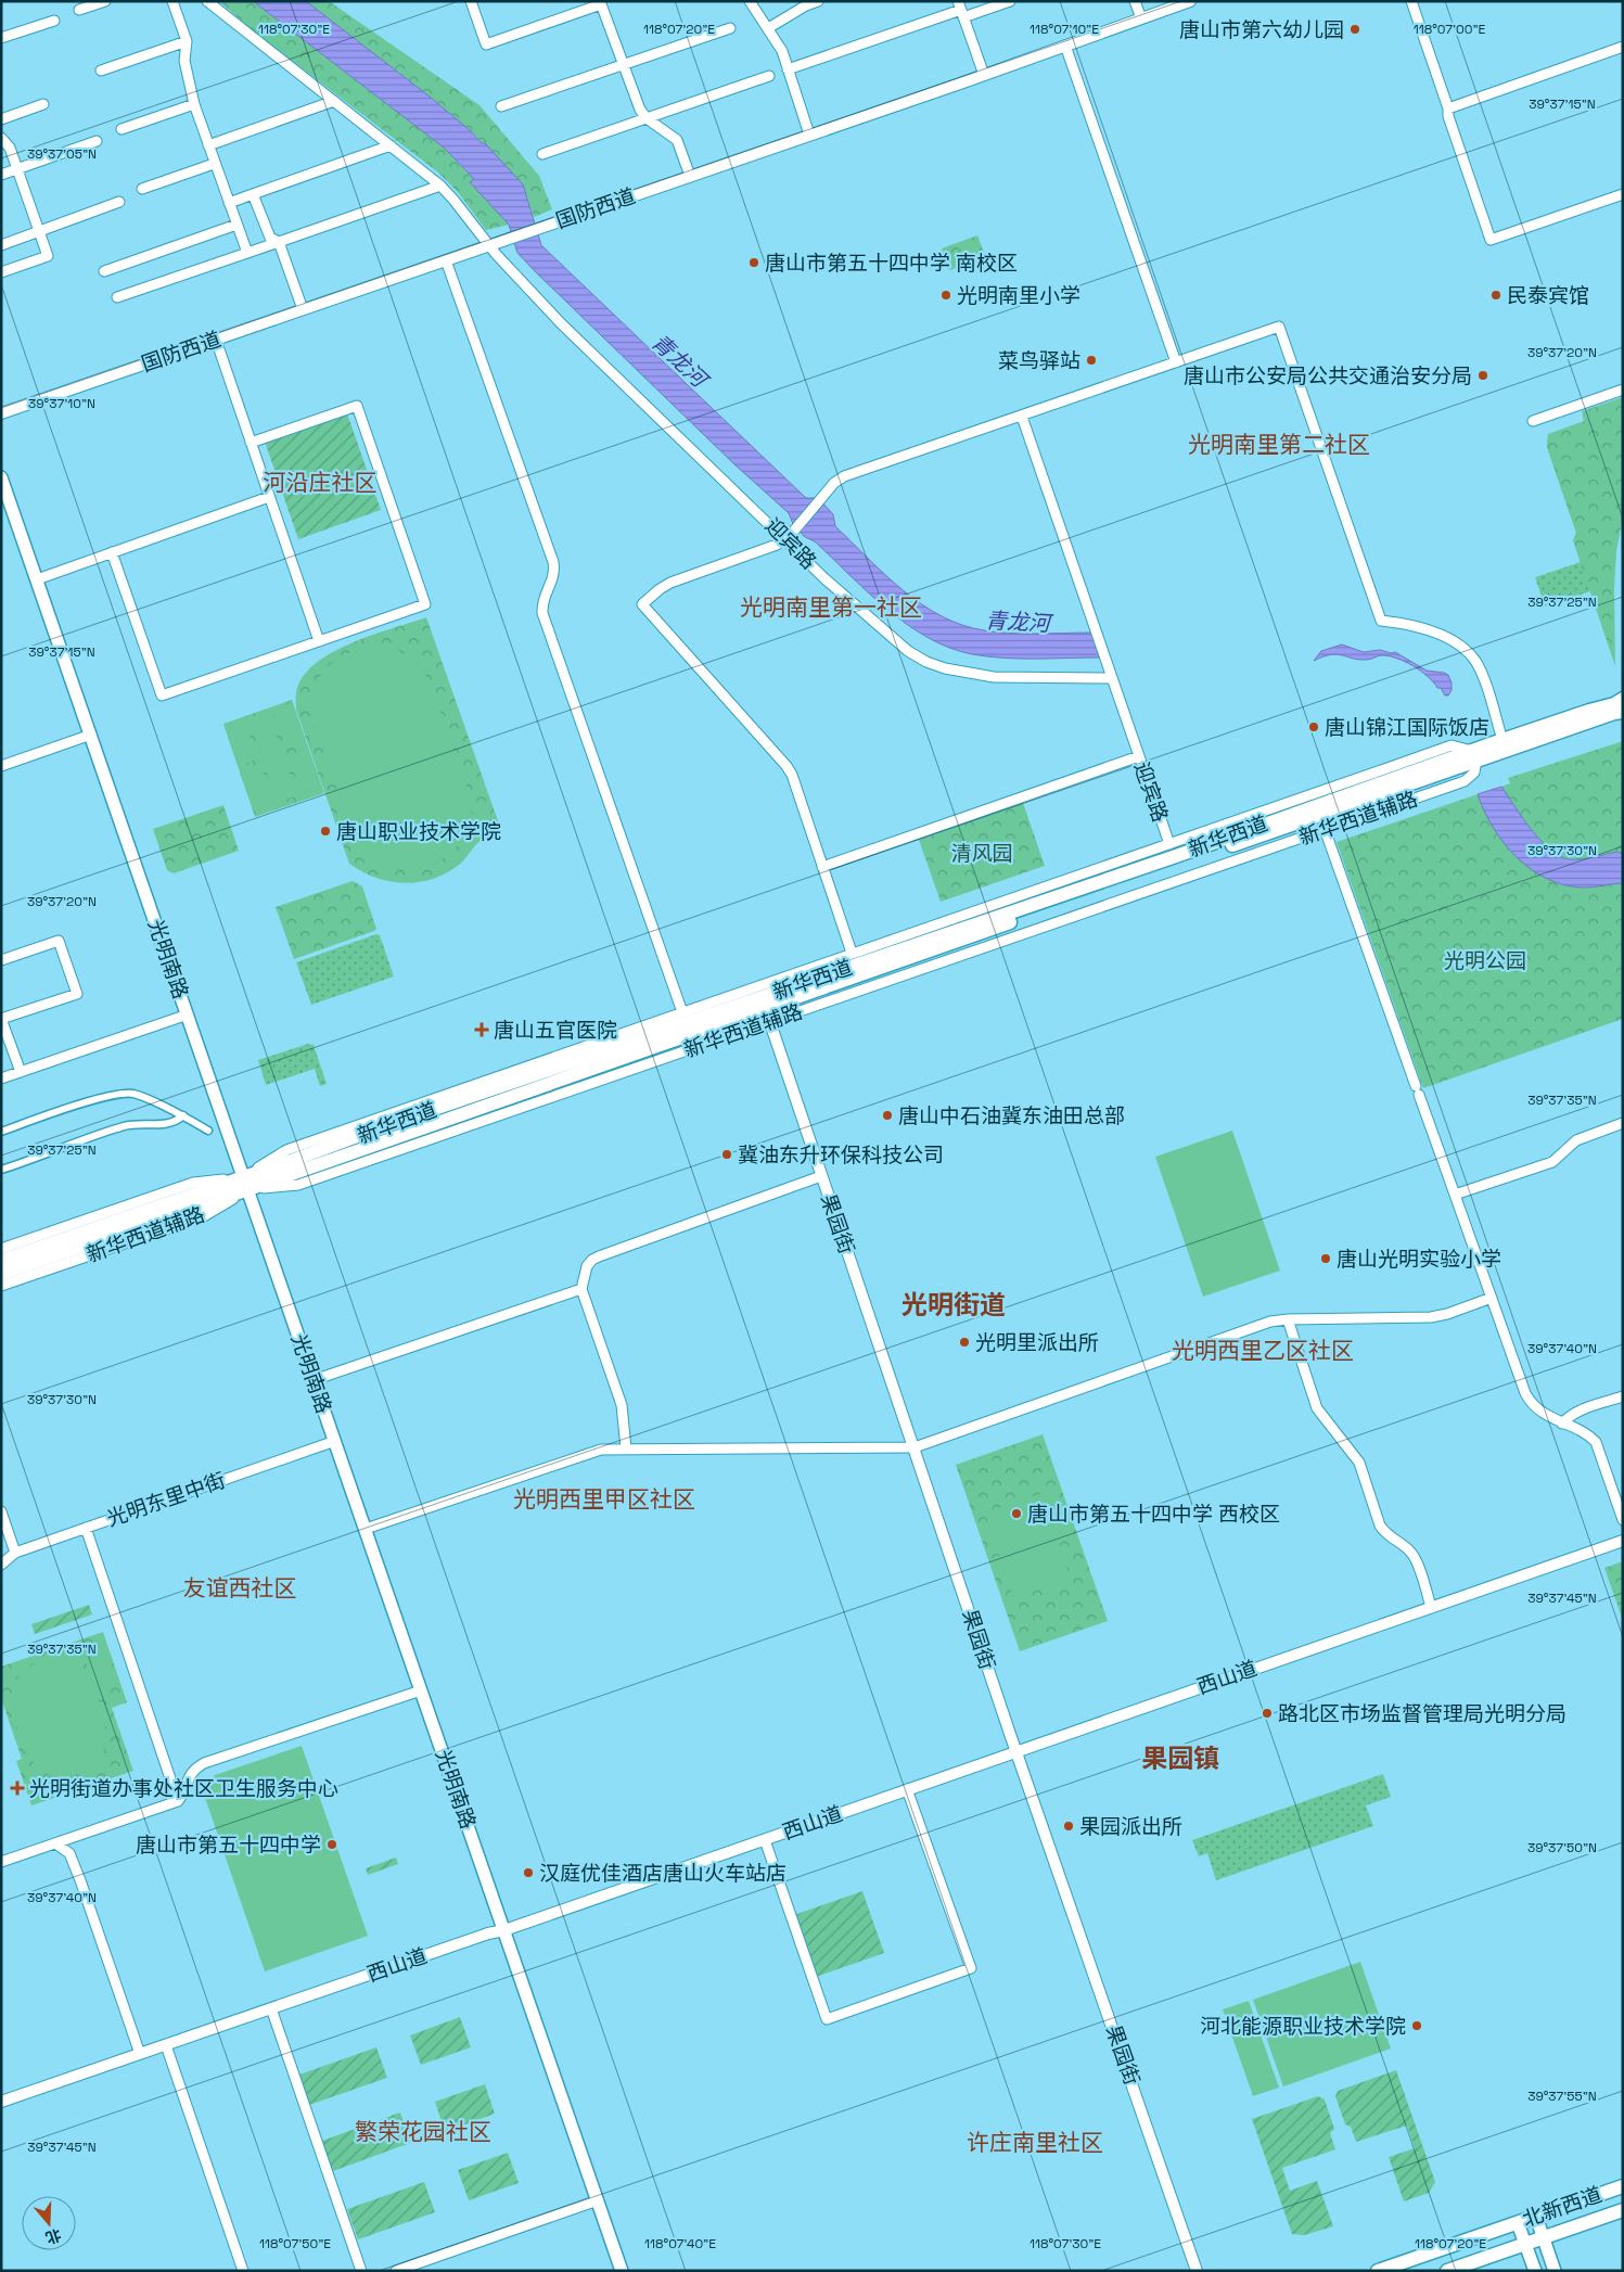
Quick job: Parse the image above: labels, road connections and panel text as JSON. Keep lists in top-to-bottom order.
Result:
{
  "streets": {
    "main road": ["新华西道", "光明南路", "北新西道"],
    "street": [
      "国防西道",
      "迎宾路",
      "新华西道辅路",
      "果园街",
      "光明东里中街",
      "西山道"
    ]
  },
  "crossings": [
    ["国防西道", "迎宾路"],
    ["迎宾路", "新华西道辅路"],
    ["新华西道辅路", "新华西道"],
    ["新华西道辅路", "光明南路"],
    ["新华西道辅路", "果园街"],
    ["新华西道", "光明南路"],
    ["新华西道", "果园街"],
    ["光明南路", "光明东里中街"],
    ["光明南路", "西山道"],
    ["果园街", "西山道"]
  ],
  "districts": [
    "光明南里第二社区",
    "河沿庄社区",
    "光明南里第一社区",
    "光明街道",
    "光明西里乙区社区",
    "光明西里甲区社区",
    "友谊西社区",
    "果园镇",
    "繁荣花园社区",
    "许庄南里社区"
  ],
  "water": ["青龙河"],
  "parks": ["清风园", "光明公园"],
  "places": {
    "other": [
      "唐山市第六幼儿园",
      "唐山市第五十四中学 南校区",
      "光明南里小学",
      "民泰宾馆",
      "菜鸟驿站",
      "唐山市公安局公共交通治安分局",
      "唐山锦江国际饭店",
      "唐山职业技术学院",
      "唐山中石油冀东油田总部",
      "冀油东升环保科技公司",
      "唐山光明实验小学",
      "光明里派出所",
      "唐山市第五十四中学 西校区",
      "路北区市场监督管理局光明分局",
      "果园派出所",
      "唐山市第五十四中学",
      "汉庭优佳酒店唐山火车站店",
      "河北能源职业技术学院"
    ],
    "health": ["唐山五官医院", "光明街道办事处社区卫生服务中心"]
  },
  "north": "bottom",
  "coordinates": [
    "118°07'30\"E",
    "118°07'20\"E",
    "118°07'10\"E",
    "118°07'00\"E",
    "39°37'15\"N",
    "39°37'05\"N",
    "39°37'20\"N",
    "39°37'10\"N",
    "39°37'25\"N",
    "39°37'30\"N",
    "39°37'35\"N",
    "39°37'40\"N",
    "39°37'45\"N",
    "39°37'50\"N",
    "39°37'55\"N",
    "118°07'50\"E",
    "118°07'40\"E"
  ]
}
